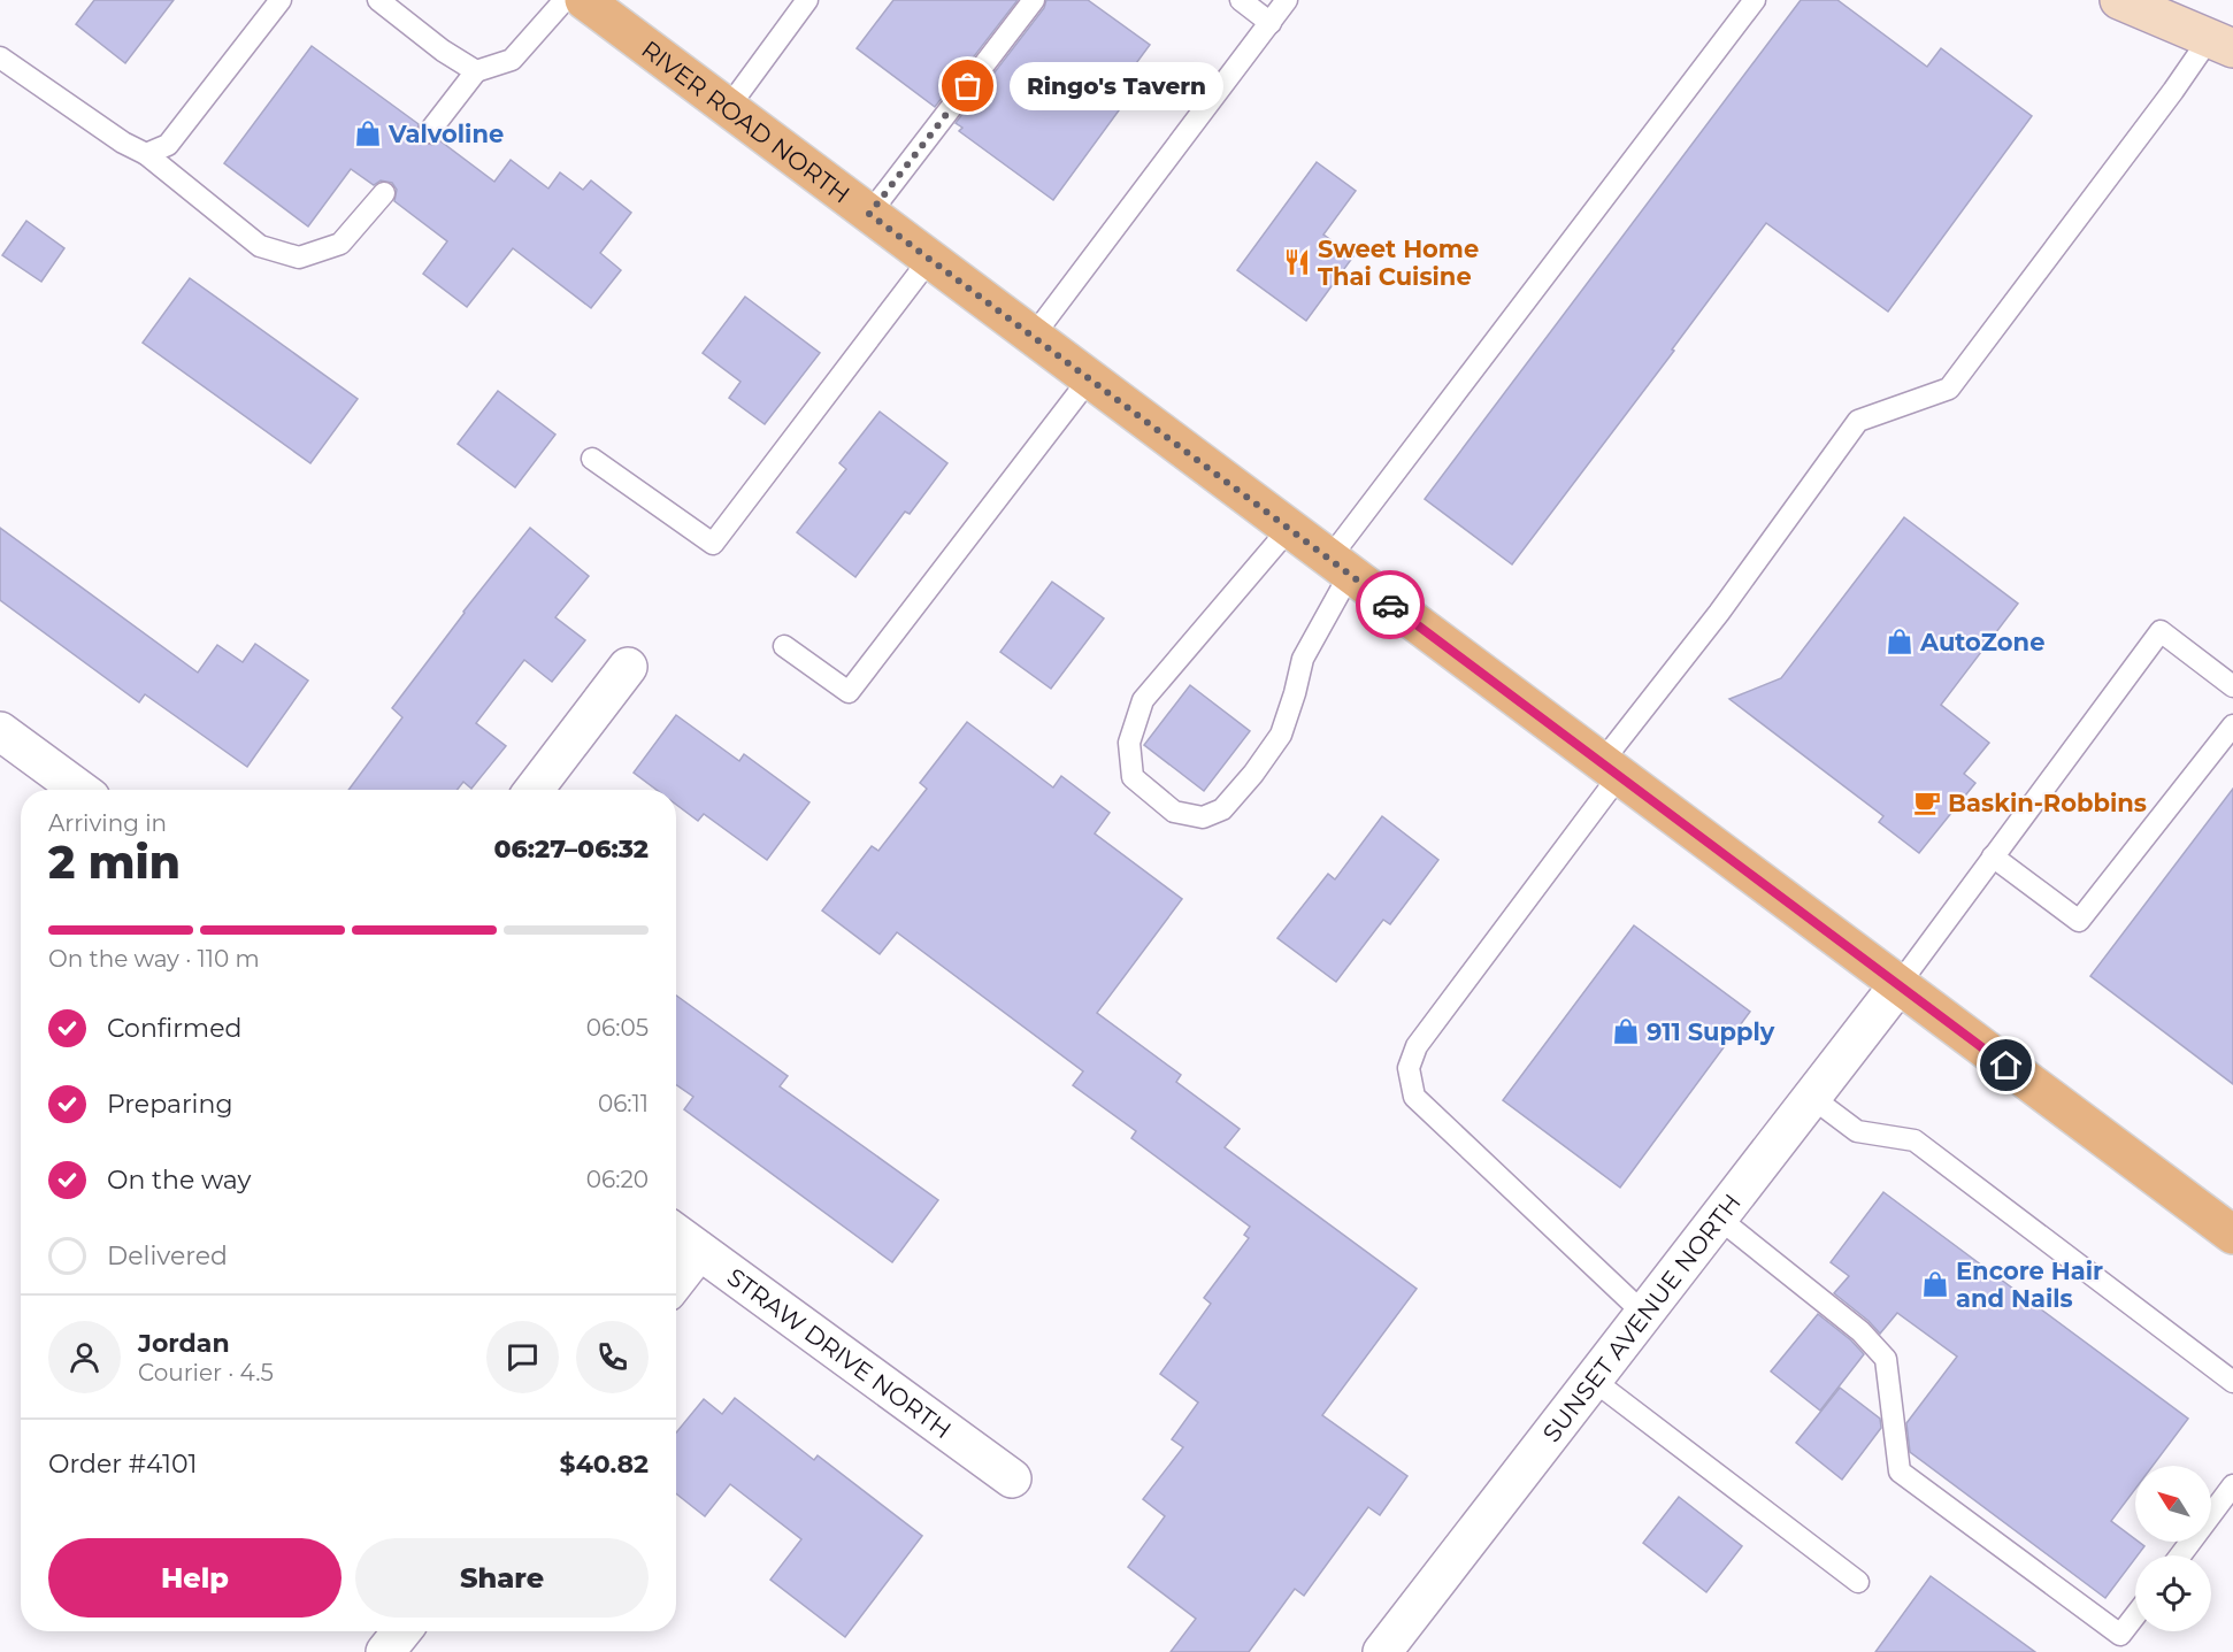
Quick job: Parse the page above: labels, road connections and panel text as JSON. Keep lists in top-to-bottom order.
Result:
{
  "streets": {
    "main road": ["RIVER ROAD NORTH"],
    "street": ["SUNSET AVENUE NORTH", "STRAW DRIVE NORTH"]
  },
  "crossings": [
    ["RIVER ROAD NORTH", "SUNSET AVENUE NORTH"]
  ],
  "places": {
    "other": ["Ringo's Tavern"],
    "shop": [
      "Valvoline",
      "AutoZone",
      "911 Supply",
      "Encore Hair and Nails"
    ],
    "restaurant": ["Sweet Home Thai Cuisine"],
    "cafe": ["Baskin-Robbins"]
  },
  "north": "top left",
  "page": {
    "bubble": "Ringo's Tavern",
    "heading": ["2 min", "Arriving in", "06:27–06:32"],
    "panel": [
      "Jordan",
      "Courier · 4.5",
      "Order #4101",
      "$40.82"
    ],
    "bar": "On the way · 110 m",
    "list": [
      ["Confirmed", "06:05"],
      ["Preparing", "06:11"],
      ["On the way", "06:20"],
      "Delivered"
    ],
    "buttons": ["Help", "Share"]
  }
}
